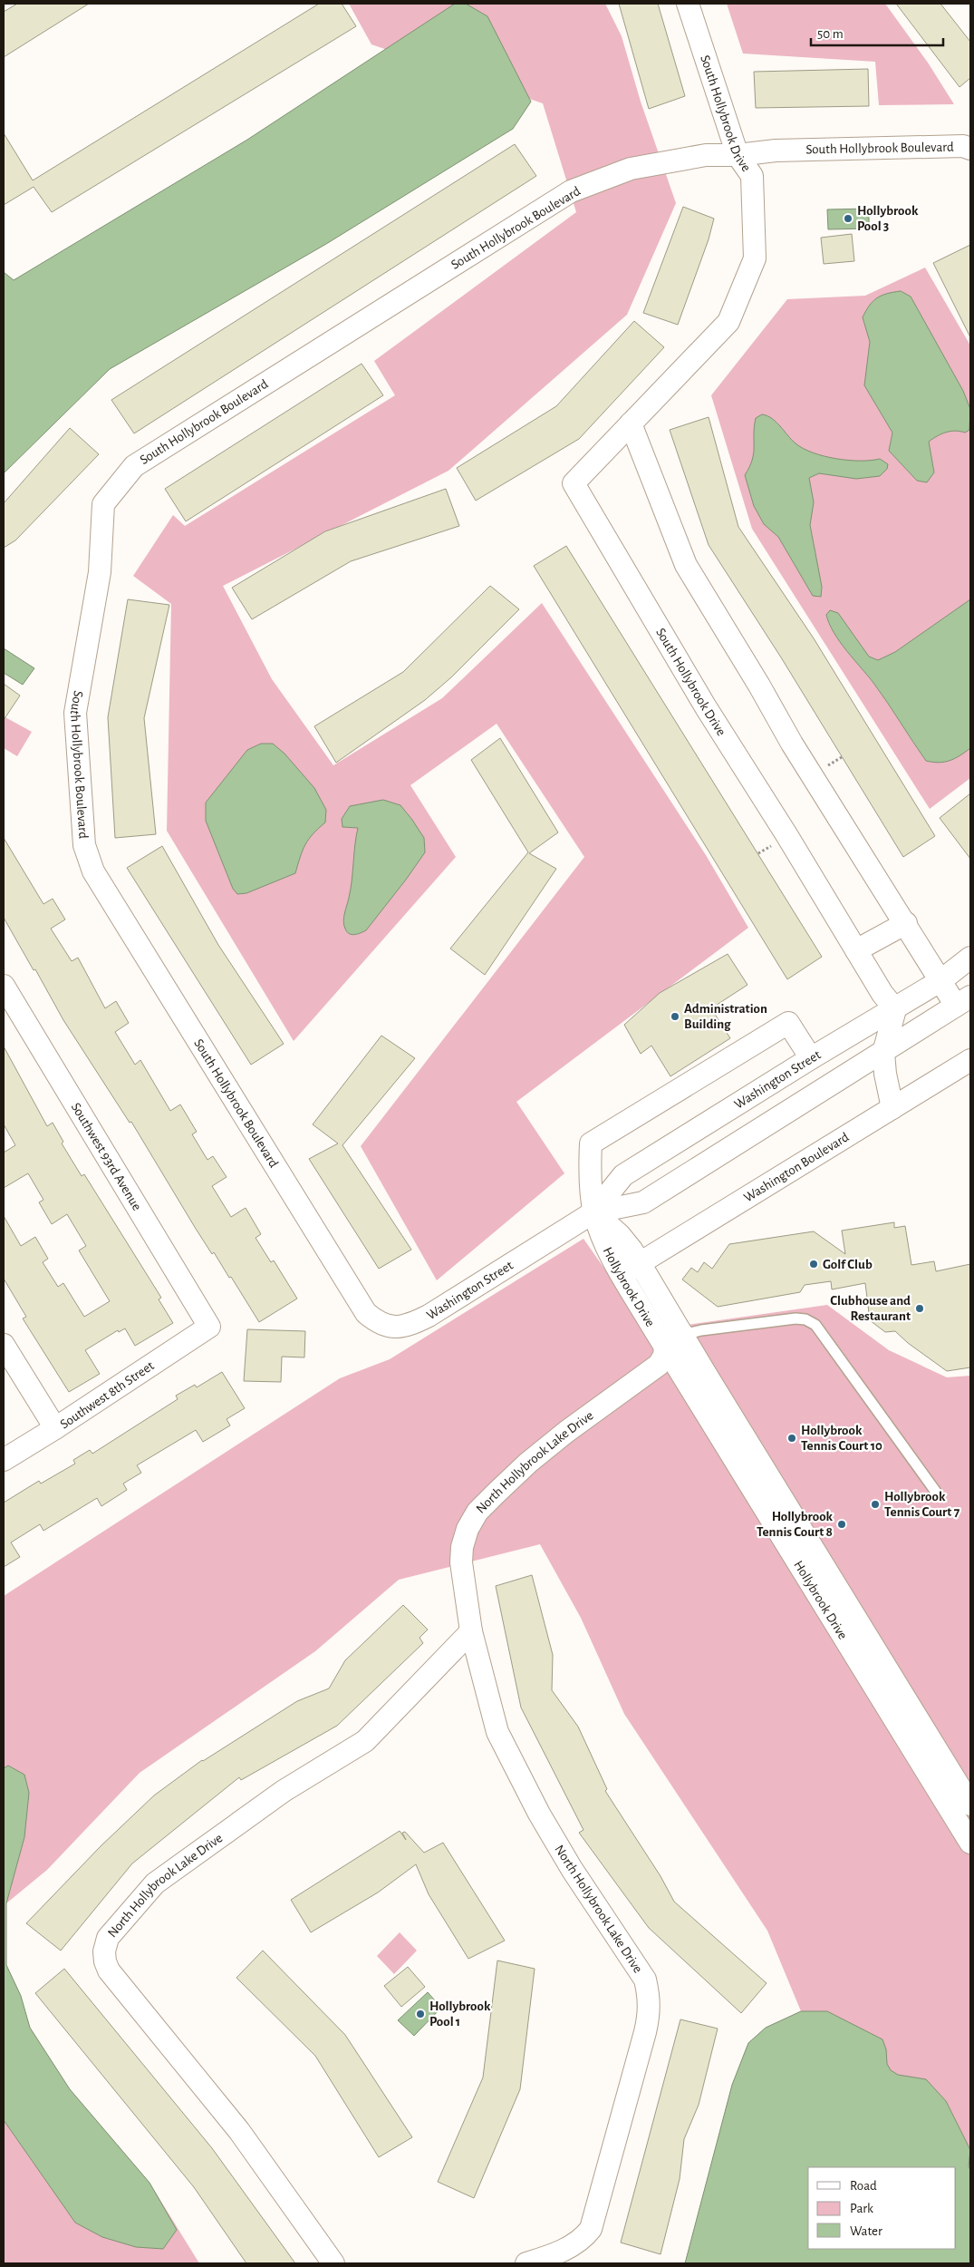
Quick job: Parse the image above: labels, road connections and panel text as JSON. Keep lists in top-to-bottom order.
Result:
{
  "streets": {
    "street": [
      "South Hollybrook Drive",
      "South Hollybrook Boulevard",
      "Washington Street",
      "Southwest 93rd Avenue",
      "Washington Boulevard",
      "Hollybrook Drive",
      "Southwest 8th Street",
      "North Hollybrook Lake Drive"
    ]
  },
  "crossings": [
    ["South Hollybrook Drive", "South Hollybrook Boulevard"],
    ["South Hollybrook Drive", "Washington Street"],
    ["South Hollybrook Boulevard", "Washington Street"],
    ["Washington Street", "Hollybrook Drive"],
    ["Southwest 93rd Avenue", "Southwest 8th Street"],
    ["Washington Boulevard", "Hollybrook Drive"],
    ["Hollybrook Drive", "North Hollybrook Lake Drive"]
  ],
  "places": [
    "Hollybrook Pool 3",
    "Administration Building",
    "Golf Club",
    "Clubhouse and Restaurant",
    "Hollybrook Tennis Court 10",
    "Hollybrook Tennis Court 7",
    "Hollybrook Tennis Court 8",
    "Hollybrook Pool 1"
  ],
  "legend": ["Road", "Park", "Water"],
  "scale_bar": "50 m"
}
